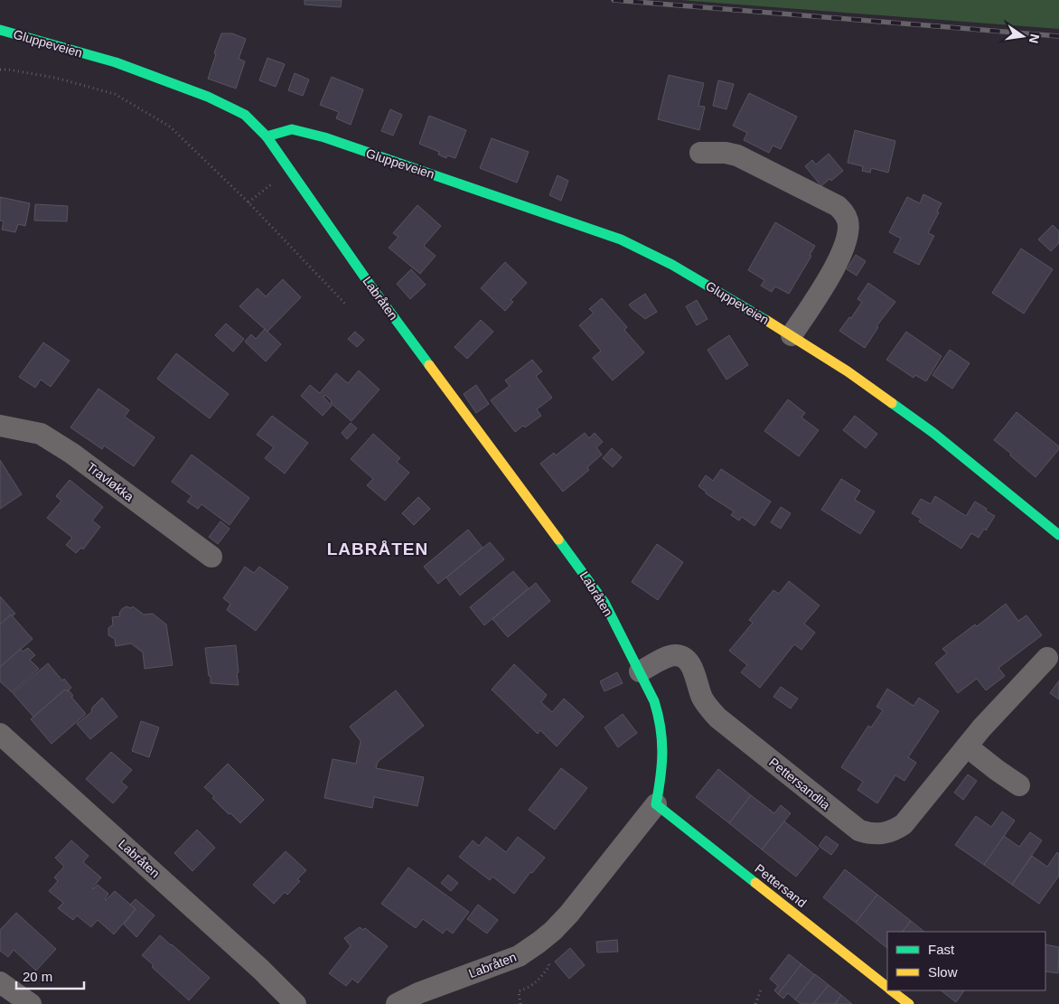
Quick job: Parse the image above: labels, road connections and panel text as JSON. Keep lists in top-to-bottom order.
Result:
{
  "streets": {
    "street": [
      "Gluppeveien",
      "Labråten",
      "Travløkka",
      "Pettersandlia",
      "Pettersand"
    ]
  },
  "crossings": [
    ["Gluppeveien", "Labråten"],
    ["Labråten", "Pettersandlia"],
    ["Labråten", "Pettersand"]
  ],
  "districts": ["LABRÅTEN"],
  "legend": ["Fast", "Slow"],
  "scale_bar": "20 m",
  "north": "right"
}
